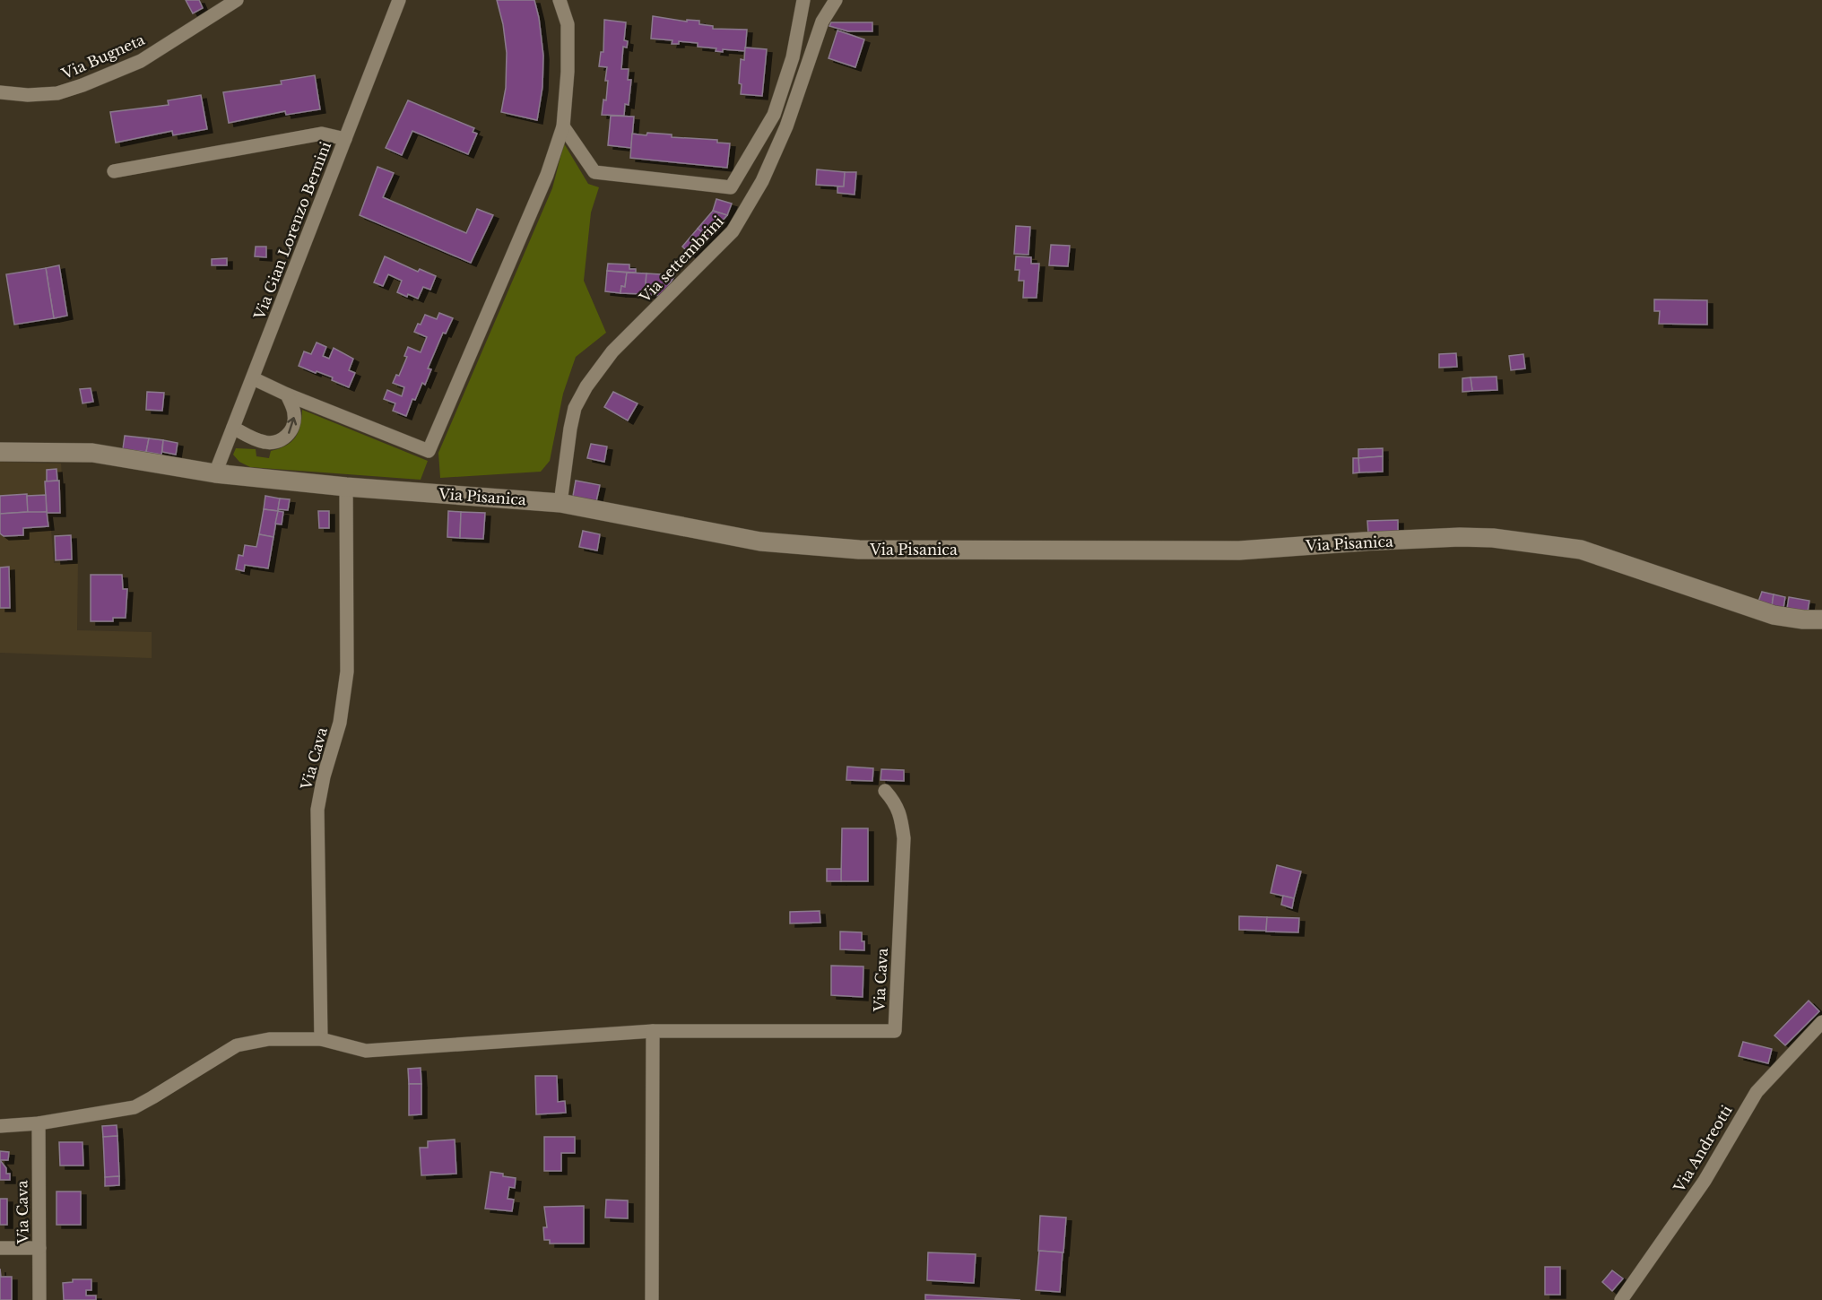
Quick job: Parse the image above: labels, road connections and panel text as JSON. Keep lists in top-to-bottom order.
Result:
{
  "streets": {
    "street": [
      "Via Bugneta",
      "Via Gian Lorenzo Bernini",
      "Via settembrini",
      "Via Pisanica",
      "Via Cava",
      "Via Andreotti"
    ]
  },
  "crossings": [
    ["Via Gian Lorenzo Bernini", "Via Pisanica"],
    ["Via settembrini", "Via Pisanica"],
    ["Via Pisanica", "Via Cava"]
  ]
}
